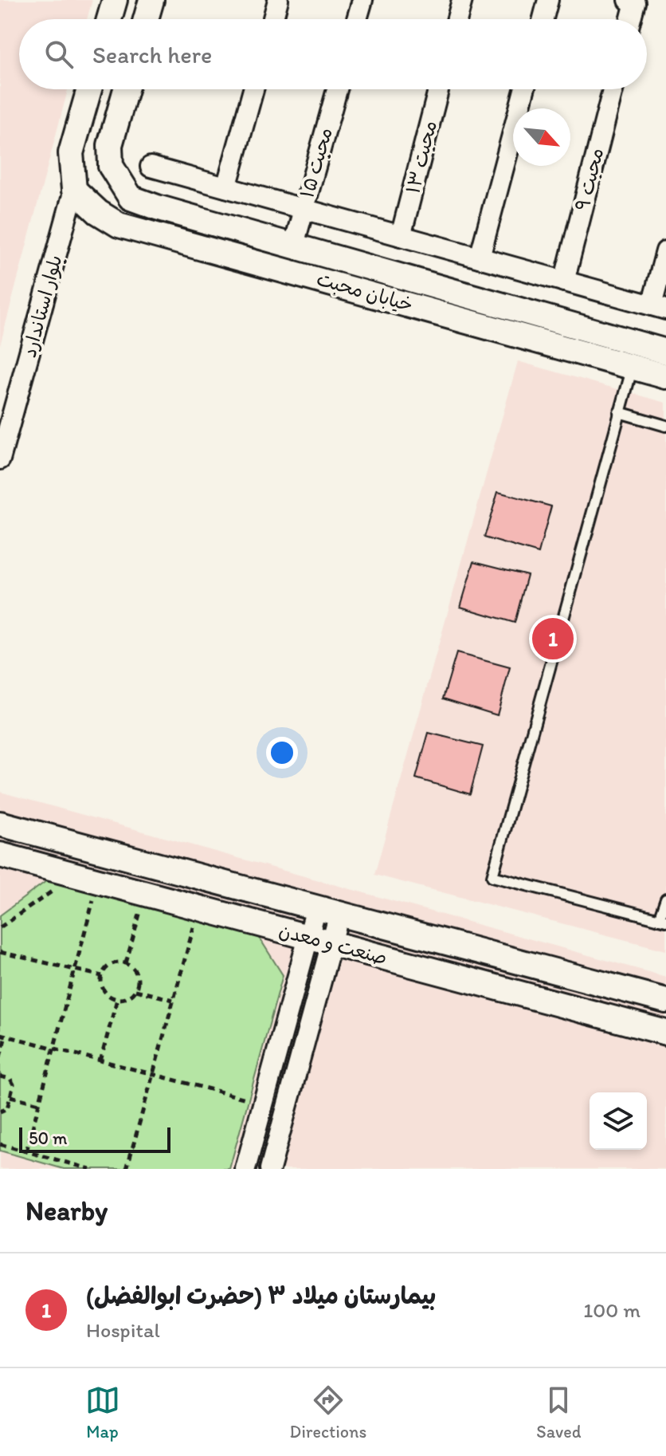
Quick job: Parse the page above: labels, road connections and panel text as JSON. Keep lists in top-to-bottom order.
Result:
{
  "streets": {
    "street": [
      "محبت ۱۳",
      "محبت ۱۵",
      "محبت ۹",
      "خیابان محبت",
      "بلوار استاندارد",
      "صنعت و معدن"
    ]
  },
  "crossings": [
    ["محبت ۱۵", "خیابان محبت"],
    ["خیابان محبت", "بلوار استاندارد"]
  ],
  "scale_bar": "50 m",
  "north": "bottom right",
  "page": {
    "search": "Search here",
    "pins": "1",
    "scale": "50 m",
    "heading": "Nearby",
    "list": [
      {
        "mark": "1",
        "name": "بیمارستان میلاد ۳ (حضرت ابوالفضل)",
        "note": "Hospital",
        "value": "100 m"
      }
    ],
    "nav": ["Map", "Directions", "Saved"]
  }
}
